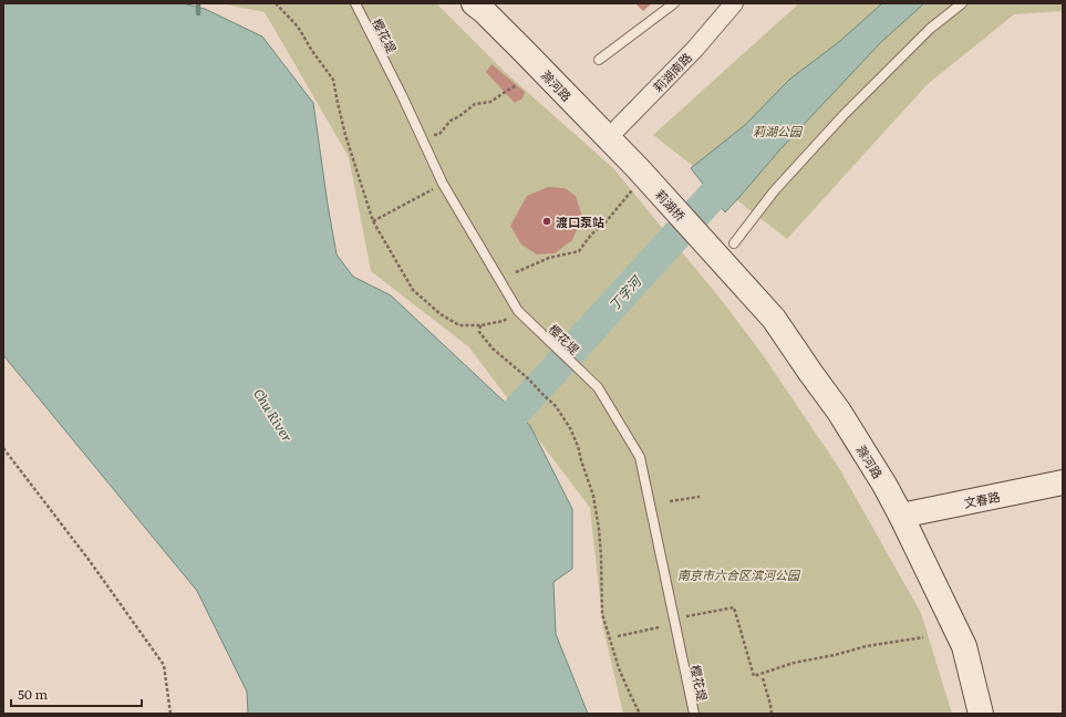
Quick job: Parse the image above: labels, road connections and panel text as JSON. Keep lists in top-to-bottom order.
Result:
{
  "streets": {
    "street": [
      "莉湖南路",
      "滁河路",
      "莉湖桥",
      "文春路"
    ],
    "lane": ["樱花堤"]
  },
  "crossings": [
    ["莉湖南路", "滁河路"],
    ["滁河路", "莉湖桥"],
    ["滁河路", "文春路"]
  ],
  "water": ["丁字河", "Chu River"],
  "parks": ["莉湖公园", "南京市六合区滨河公园"],
  "places": ["渡口泵站"],
  "scale_bar": "50 m"
}
